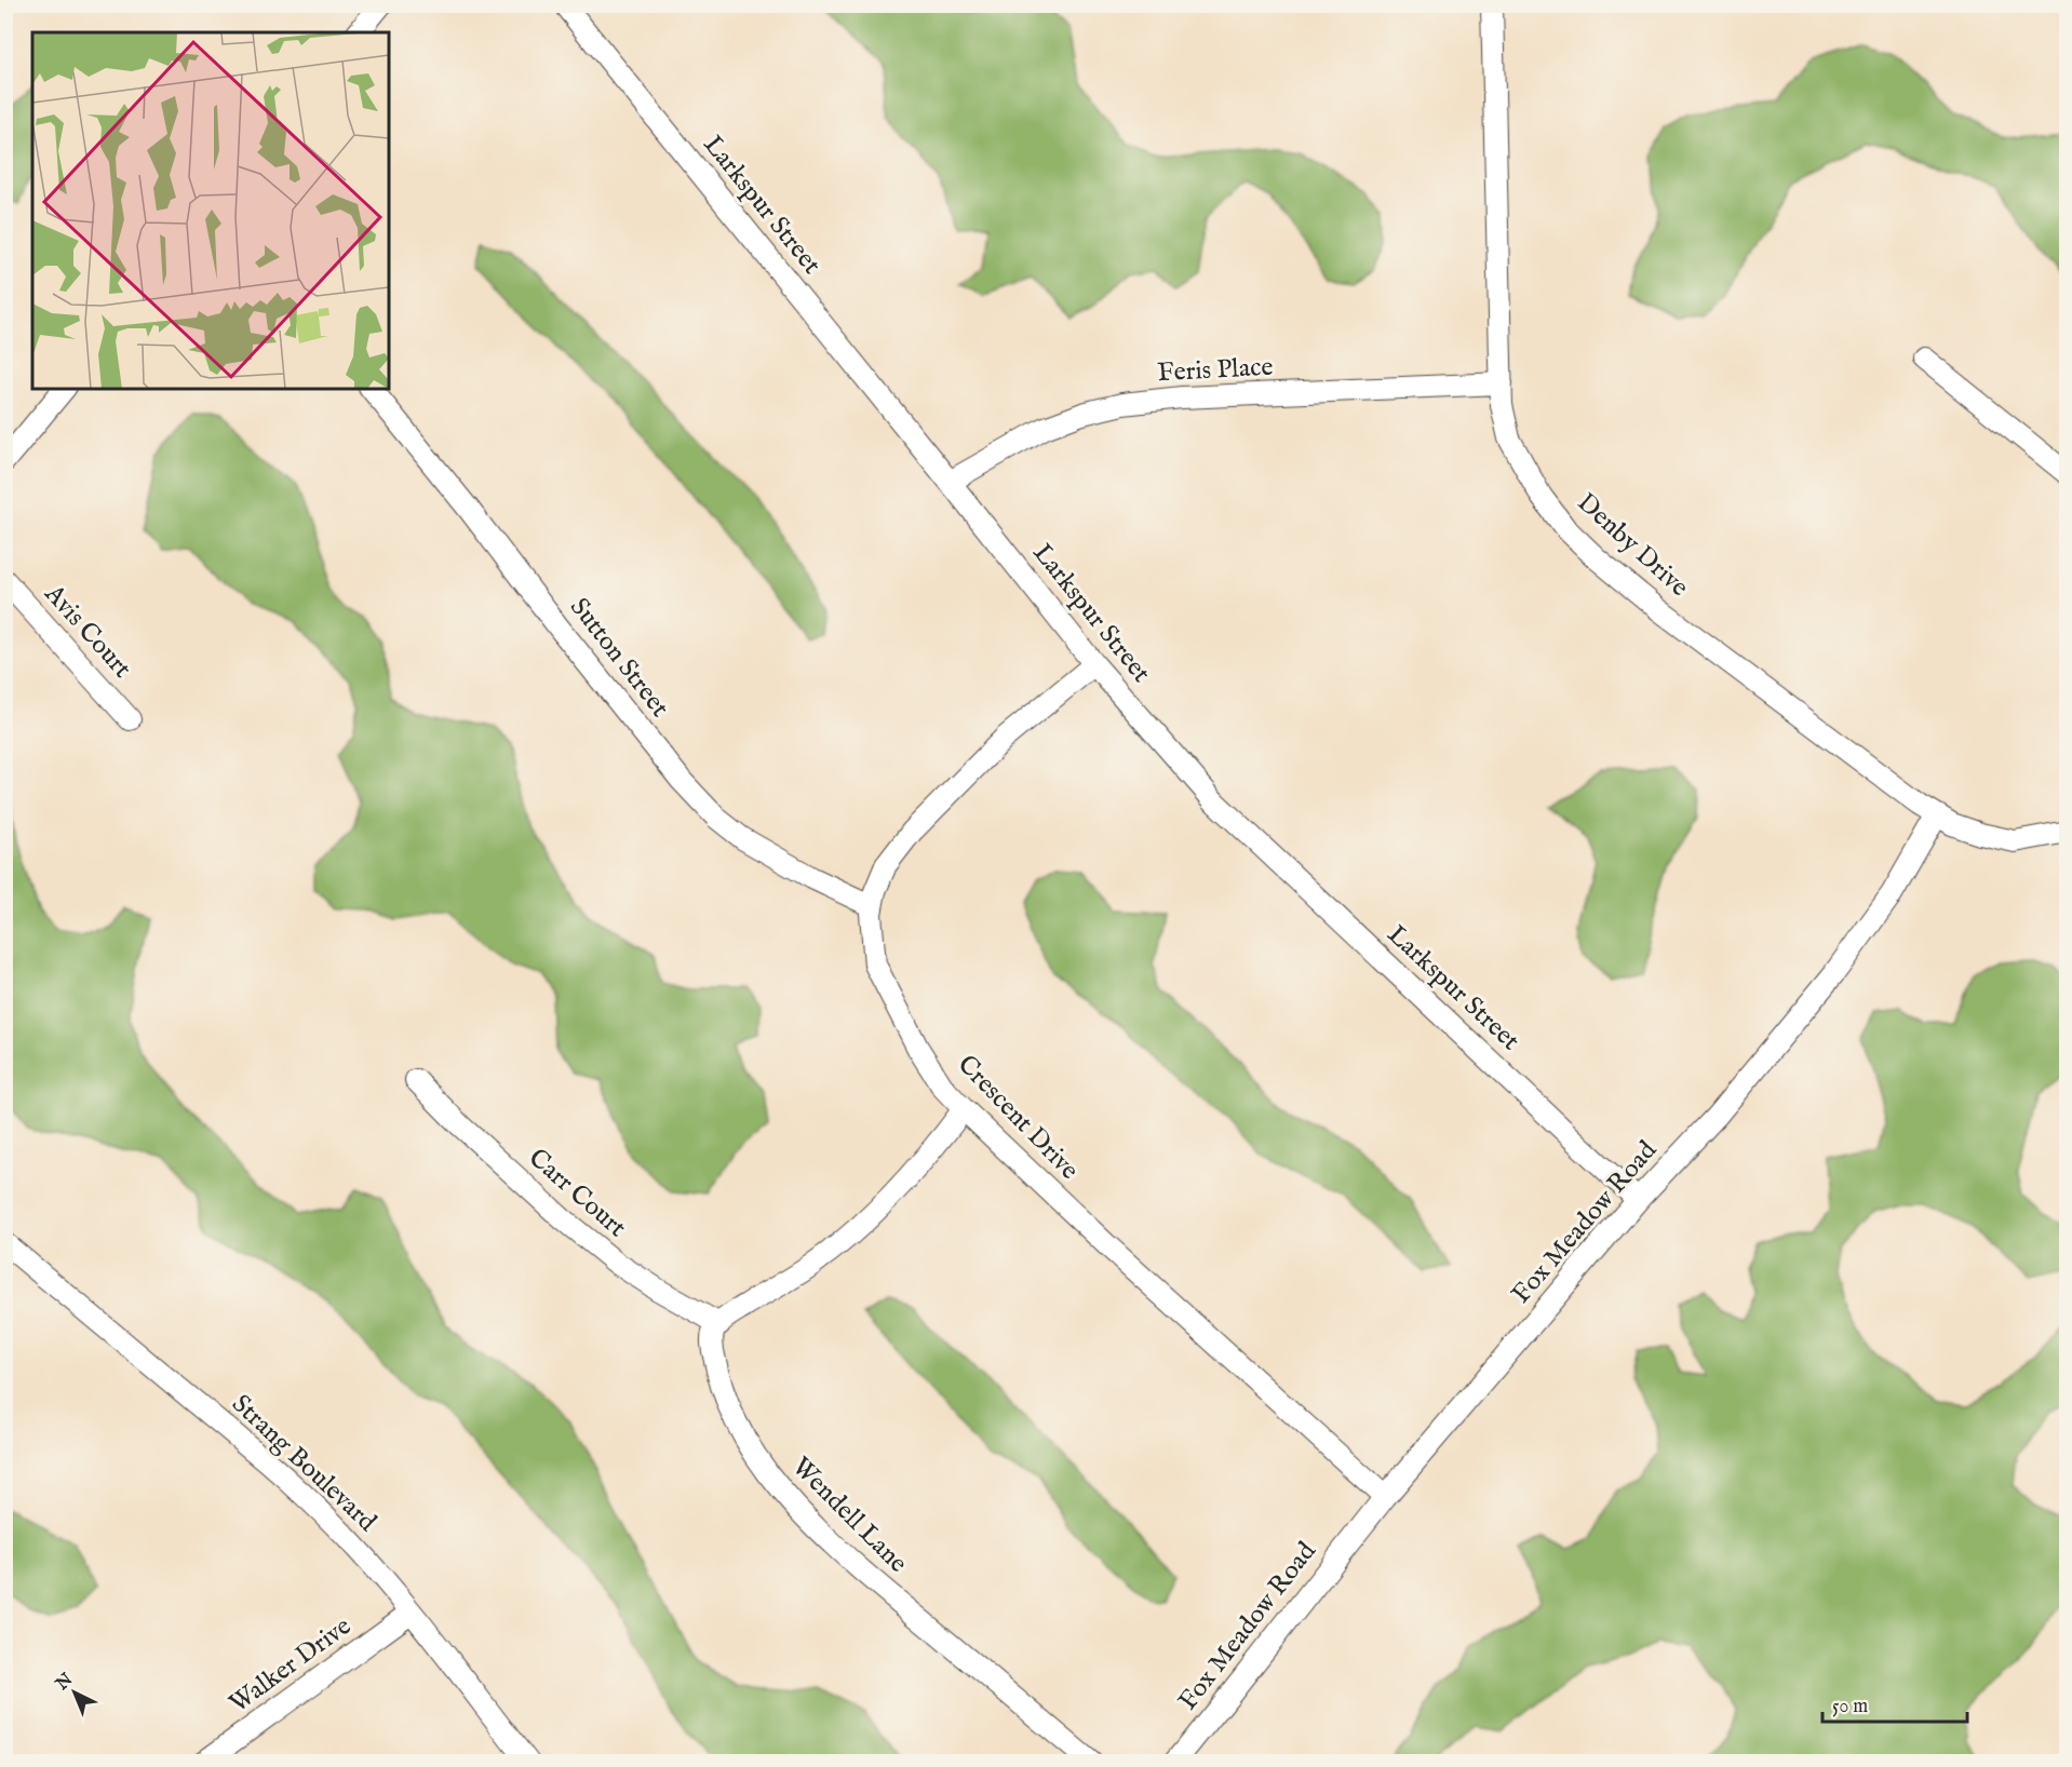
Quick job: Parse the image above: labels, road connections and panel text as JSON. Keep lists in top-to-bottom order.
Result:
{
  "streets": {
    "street": [
      "Larkspur Street",
      "Feris Place",
      "Denby Drive",
      "Avis Court",
      "Sutton Street",
      "Crescent Drive",
      "Carr Court",
      "Fox Meadow Road",
      "Strang Boulevard",
      "Wendell Lane",
      "Walker Drive"
    ]
  },
  "crossings": [
    ["Larkspur Street", "Feris Place"],
    ["Larkspur Street", "Crescent Drive"],
    ["Larkspur Street", "Fox Meadow Road"],
    ["Feris Place", "Denby Drive"],
    ["Denby Drive", "Fox Meadow Road"],
    ["Sutton Street", "Crescent Drive"],
    ["Crescent Drive", "Fox Meadow Road"],
    ["Carr Court", "Wendell Lane"],
    ["Strang Boulevard", "Walker Drive"]
  ],
  "scale_bar": "50 m",
  "north": "top left"
}
